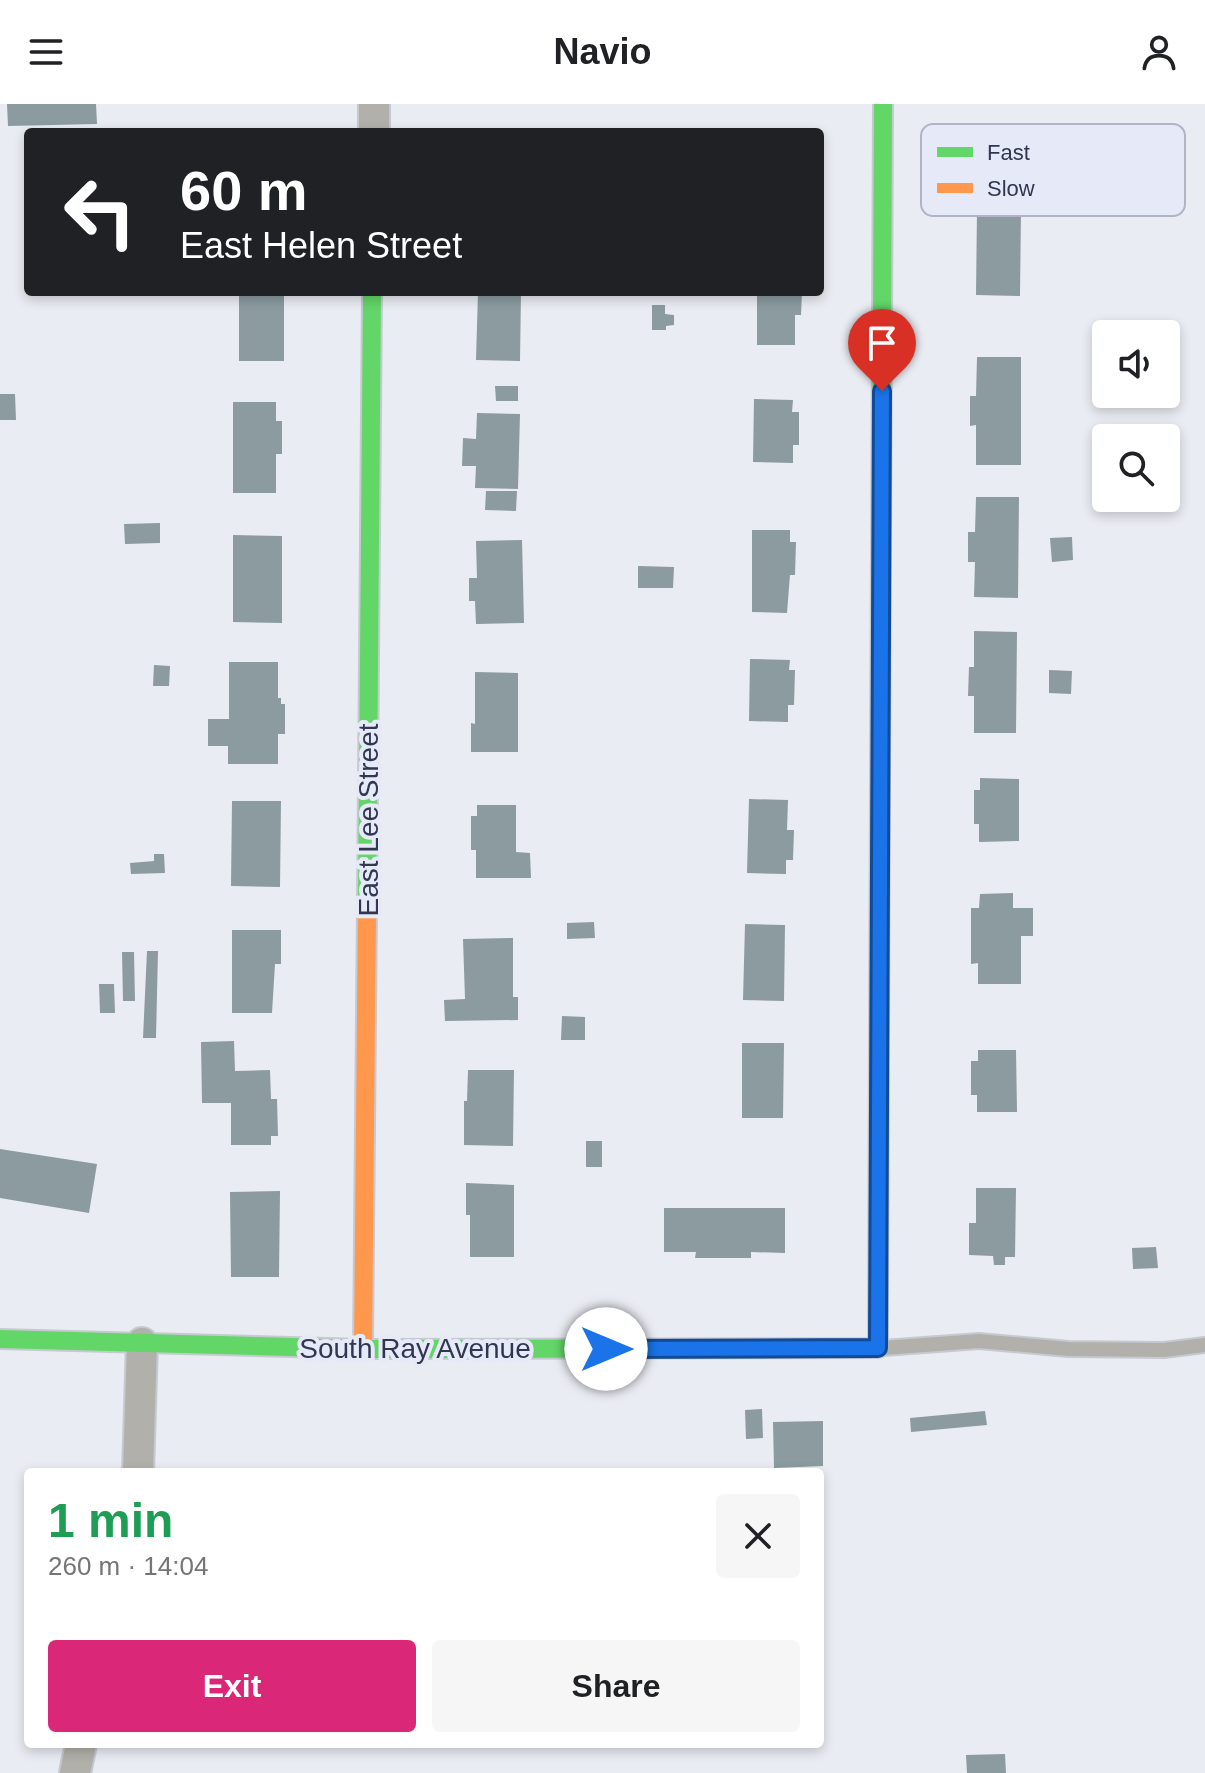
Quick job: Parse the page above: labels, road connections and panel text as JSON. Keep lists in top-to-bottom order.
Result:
{
  "streets": {
    "street": ["East Lee Street", "South Ray Avenue"]
  },
  "crossings": [
    ["East Lee Street", "South Ray Avenue"]
  ],
  "legend": ["Fast", "Slow"],
  "page": {
    "header": "Navio",
    "turn": ["60 m", "East Helen Street"],
    "heading": ["1 min", "260 m · 14:04"],
    "buttons": ["Exit", "Share"]
  }
}
